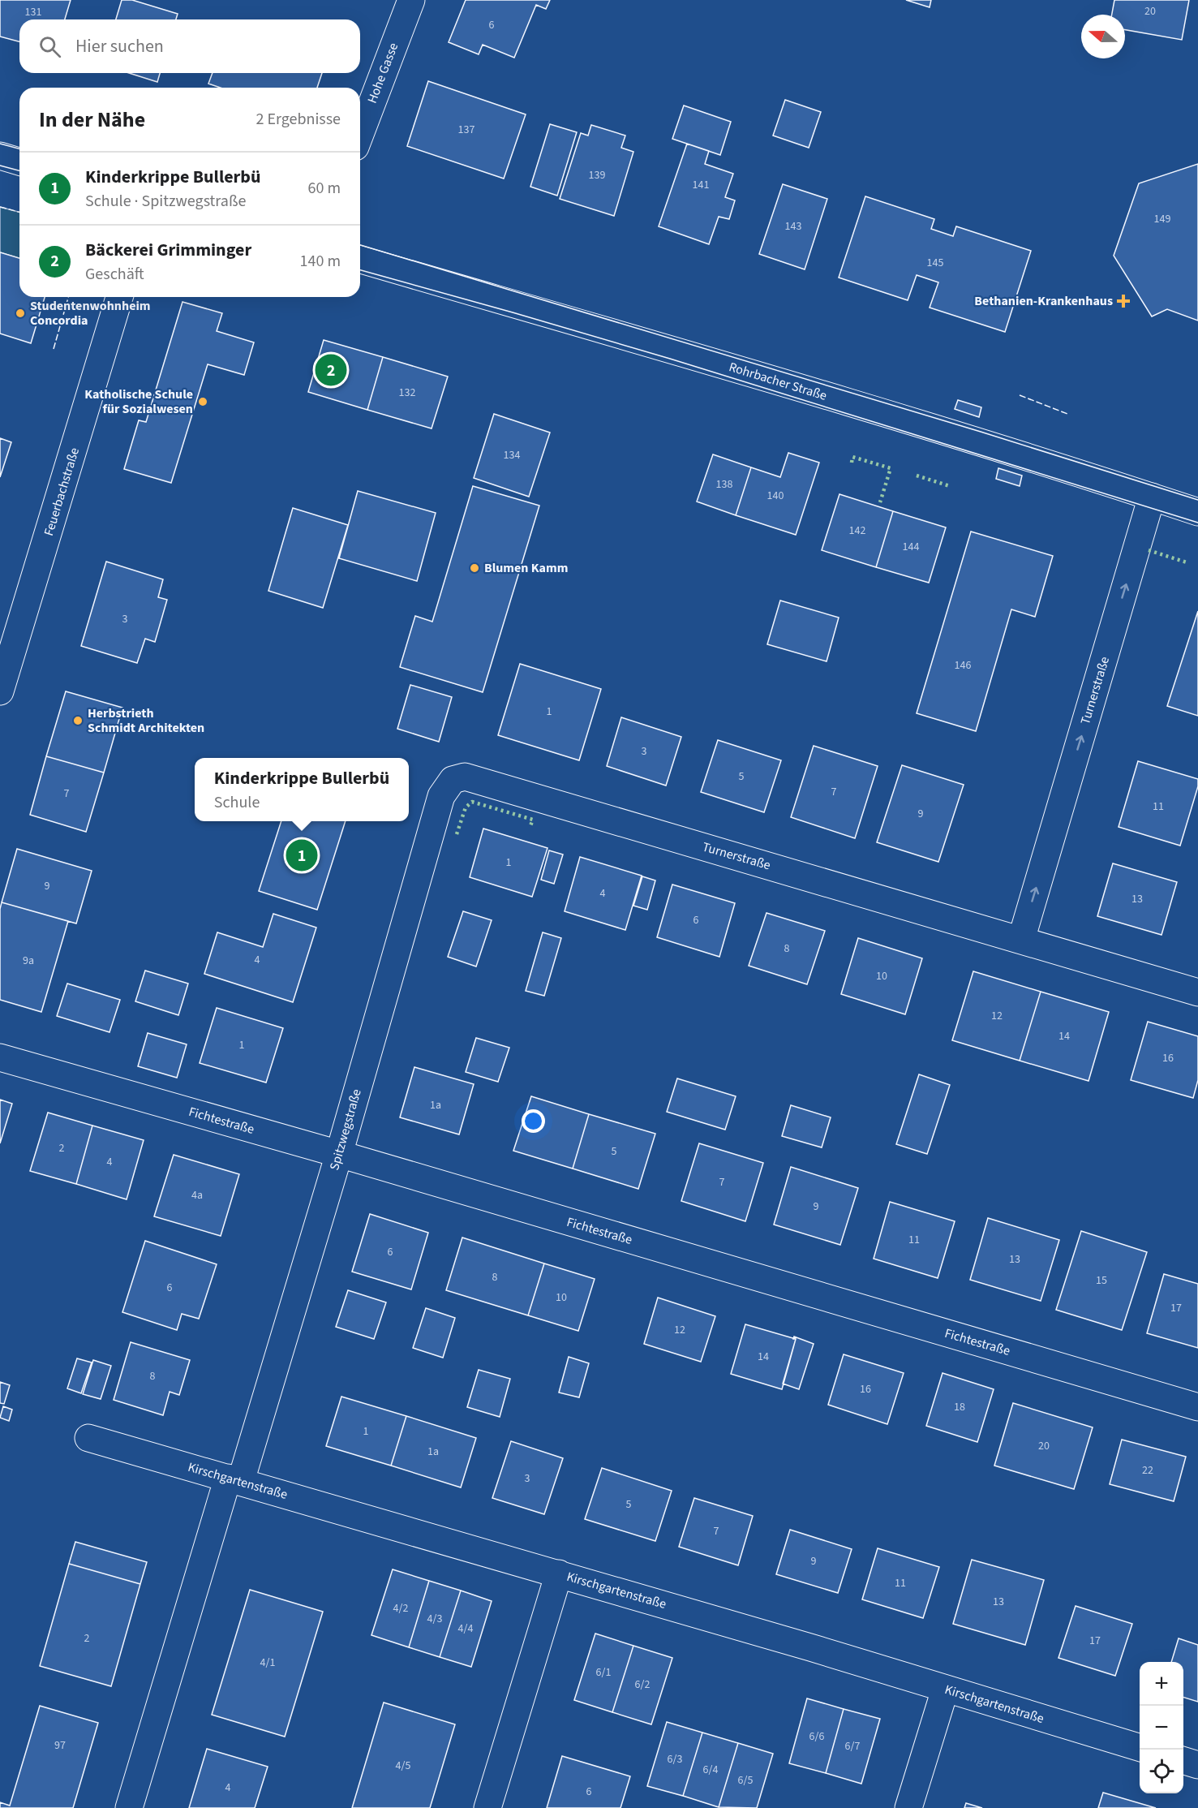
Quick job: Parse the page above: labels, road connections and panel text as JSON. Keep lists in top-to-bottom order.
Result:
{
  "streets": {
    "street": [
      "Hohe Gasse",
      "Rohrbacher Straße",
      "Feuerbachstraße",
      "Turnerstraße",
      "Fichtestraße",
      "Spitzwegstraße",
      "Kirschgartenstraße"
    ]
  },
  "crossings": [
    ["Rohrbacher Straße", "Turnerstraße"],
    ["Turnerstraße", "Spitzwegstraße"],
    ["Fichtestraße", "Spitzwegstraße"],
    ["Spitzwegstraße", "Kirschgartenstraße"]
  ],
  "one_way": ["Turnerstraße"],
  "places": {
    "health": ["Bethanien-Krankenhaus"],
    "other": [
      "Studentenwohnheim Concordia",
      "Katholische Schule für Sozialwesen",
      "Blumen Kamm",
      "Herbstrieth Schmidt Architekten"
    ]
  },
  "house_numbers": [
    "20",
    "131",
    "6",
    "137",
    "139",
    "141",
    "149",
    "143",
    "145",
    "132",
    "134",
    "138",
    "140",
    "142",
    "144",
    "3",
    "146",
    "1",
    "3",
    "5",
    "7",
    "7",
    "11",
    "9",
    "1",
    "9",
    "4",
    "13",
    "6",
    "8",
    "4",
    "9a",
    "10",
    "12",
    "14",
    "1",
    "16",
    "1a",
    "2",
    "5",
    "4",
    "7",
    "4a",
    "9",
    "11",
    "6",
    "13",
    "8",
    "15",
    "6",
    "10",
    "17",
    "12",
    "14",
    "8",
    "16",
    "18",
    "1",
    "20",
    "1a",
    "22",
    "3",
    "5",
    "7",
    "9",
    "11",
    "13",
    "4/2",
    "4/3",
    "4/4",
    "2",
    "17",
    "4/1",
    "6/1",
    "6/2",
    "6/6",
    "97",
    "6/7",
    "6/3",
    "4/5",
    "6/4",
    "6/5",
    "4",
    "6"
  ],
  "north": "left",
  "page": {
    "search": "Hier suchen",
    "heading": ["In der Nähe", "2 Ergebnisse"],
    "list": [
      {
        "mark": "1",
        "name": "Kinderkrippe Bullerbü",
        "note": "Schule · Spitzwegstraße",
        "value": "60 m"
      },
      {
        "mark": "2",
        "name": "Bäckerei Grimminger",
        "note": "Geschäft",
        "value": "140 m"
      }
    ],
    "pins": ["2", "1"],
    "popup": ["Kinderkrippe Bullerbü", "Schule"],
    "map_buttons": ["+", "−"]
  }
}
